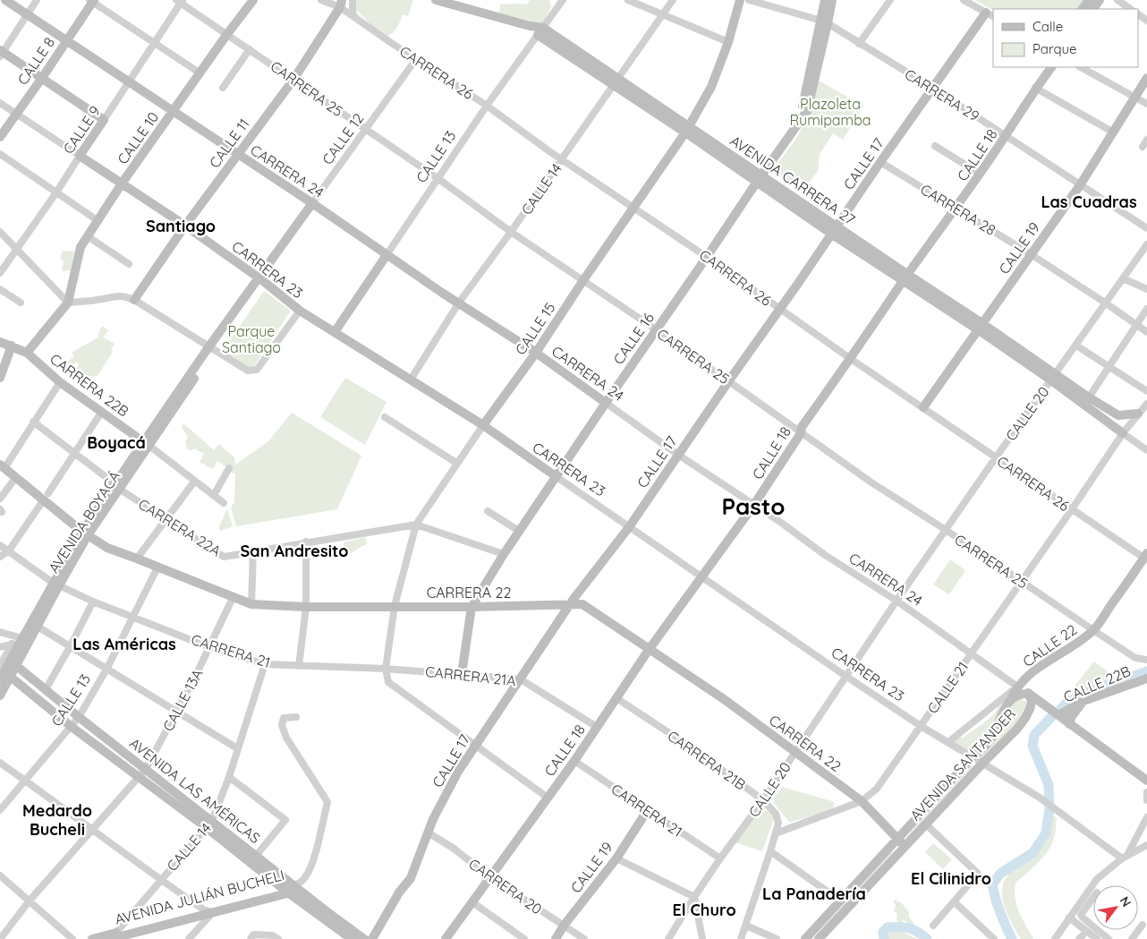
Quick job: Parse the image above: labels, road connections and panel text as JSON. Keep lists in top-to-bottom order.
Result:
{
  "streets": {
    "street": [
      "CALLE 8",
      "CARRERA 26",
      "CARRERA 25",
      "CARRERA 29",
      "CALLE 9",
      "CALLE 10",
      "CALLE 12",
      "CALLE 11",
      "CALLE 18",
      "CALLE 13",
      "CALLE 17",
      "CARRERA 24",
      "AVENIDA CARRERA 27",
      "CALLE 14",
      "CARRERA 28",
      "CALLE 19",
      "CARRERA 23",
      "CALLE 15",
      "CALLE 16",
      "CARRERA 22B",
      "CALLE 20",
      "AVENIDA BOYACÁ",
      "CARRERA 22A",
      "CARRERA 22",
      "CALLE 22",
      "CARRERA 21",
      "CARRERA 21A",
      "CALLE 22B",
      "CALLE 21",
      "CALLE 13A",
      "CARRERA 21B",
      "AVENIDA SANTANDER",
      "AVENIDA LAS AMÉRICAS",
      "CARRERA 20",
      "AVENIDA JULIÁN BUCHELI"
    ]
  },
  "crossings": [
    ["CALLE 8", "CARRERA 24"],
    ["CALLE 8", "CARRERA 23"],
    ["CARRERA 26", "CALLE 12"],
    ["CARRERA 26", "CALLE 11"],
    ["CARRERA 26", "CALLE 18"],
    ["CARRERA 26", "CALLE 13"],
    ["CARRERA 26", "CALLE 17"],
    ["CARRERA 26", "CALLE 14"],
    ["CARRERA 26", "CALLE 19"],
    ["CARRERA 26", "CALLE 15"],
    ["CARRERA 26", "CALLE 16"],
    ["CARRERA 26", "CALLE 20"],
    ["CARRERA 26", "CALLE 22"],
    ["CARRERA 26", "CALLE 21"],
    ["CARRERA 25", "CALLE 9"],
    ["CARRERA 25", "CALLE 10"],
    ["CARRERA 25", "CALLE 12"],
    ["CARRERA 25", "CALLE 11"],
    ["CARRERA 25", "CALLE 18"],
    ["CARRERA 25", "CALLE 13"],
    ["CARRERA 25", "CALLE 17"],
    ["CARRERA 25", "CALLE 14"],
    ["CARRERA 25", "CALLE 15"],
    ["CARRERA 25", "CALLE 16"],
    ["CARRERA 25", "CALLE 20"],
    ["CARRERA 25", "CALLE 22"],
    ["CARRERA 25", "CALLE 21"],
    ["CARRERA 29", "CALLE 18"],
    ["CARRERA 29", "CALLE 17"],
    ["CARRERA 29", "CALLE 19"],
    ["CARRERA 29", "CALLE 16"],
    ["CALLE 9", "CARRERA 24"],
    ["CALLE 9", "CARRERA 23"],
    ["CALLE 10", "CARRERA 24"],
    ["CALLE 10", "CARRERA 23"],
    ["CALLE 10", "CARRERA 22B"],
    ["CALLE 12", "CARRERA 24"],
    ["CALLE 12", "CARRERA 23"],
    ["CALLE 12", "AVENIDA BOYACÁ"],
    ["CALLE 11", "CARRERA 24"],
    ["CALLE 11", "CARRERA 23"],
    ["CALLE 18", "CARRERA 24"],
    ["CALLE 18", "AVENIDA CARRERA 27"],
    ["CALLE 18", "CARRERA 28"],
    ["CALLE 18", "CARRERA 23"],
    ["CALLE 18", "CARRERA 22"],
    ["CALLE 18", "CARRERA 21"],
    ["CALLE 18", "CARRERA 21A"],
    ["CALLE 18", "CARRERA 21B"],
    ["CALLE 18", "CARRERA 20"],
    ["CALLE 13", "CARRERA 24"],
    ["CALLE 13", "AVENIDA CARRERA 27"],
    ["CALLE 13", "CARRERA 23"],
    ["CALLE 13", "CARRERA 22"],
    ["CALLE 13", "CARRERA 21"],
    ["CALLE 13", "AVENIDA LAS AMÉRICAS"],
    ["CALLE 17", "CARRERA 24"],
    ["CALLE 17", "AVENIDA CARRERA 27"],
    ["CALLE 17", "CARRERA 28"],
    ["CALLE 17", "CARRERA 23"],
    ["CALLE 17", "CALLE 15"],
    ["CALLE 17", "CARRERA 22"],
    ["CALLE 17", "CARRERA 21A"],
    ["CALLE 17", "CARRERA 20"],
    ["CARRERA 24", "CALLE 14"],
    ["CARRERA 24", "CALLE 15"],
    ["CARRERA 24", "CALLE 16"],
    ["CARRERA 24", "CALLE 20"],
    ["CARRERA 24", "CALLE 22"],
    ["CARRERA 24", "CALLE 22B"],
    ["CARRERA 24", "CALLE 21"],
    ["CARRERA 24", "AVENIDA SANTANDER"],
    ["AVENIDA CARRERA 27", "CALLE 14"],
    ["AVENIDA CARRERA 27", "CALLE 19"],
    ["AVENIDA CARRERA 27", "CALLE 15"],
    ["AVENIDA CARRERA 27", "CALLE 16"],
    ["AVENIDA CARRERA 27", "CALLE 20"],
    ["AVENIDA CARRERA 27", "CALLE 21"],
    ["CALLE 14", "CARRERA 23"],
    ["CALLE 14", "CARRERA 21"],
    ["CALLE 14", "AVENIDA LAS AMÉRICAS"],
    ["CALLE 14", "AVENIDA JULIÁN BUCHELI"],
    ["CARRERA 28", "CALLE 19"],
    ["CARRERA 28", "CALLE 20"],
    ["CALLE 19", "CARRERA 21"],
    ["CALLE 19", "CARRERA 20"],
    ["CARRERA 23", "CALLE 15"],
    ["CARRERA 23", "CALLE 16"],
    ["CARRERA 23", "CALLE 20"],
    ["CARRERA 23", "AVENIDA BOYACÁ"],
    ["CARRERA 23", "CALLE 22"],
    ["CARRERA 23", "CALLE 21"],
    ["CARRERA 23", "AVENIDA SANTANDER"],
    ["CALLE 15", "CARRERA 22A"],
    ["CALLE 15", "CARRERA 22"],
    ["CALLE 15", "CARRERA 21"],
    ["CALLE 15", "CARRERA 21A"],
    ["CALLE 16", "CARRERA 22A"],
    ["CALLE 16", "CARRERA 22"],
    ["CALLE 16", "CARRERA 21A"],
    ["CARRERA 22B", "AVENIDA BOYACÁ"],
    ["CALLE 20", "CARRERA 22"],
    ["CALLE 20", "CARRERA 21"],
    ["CALLE 20", "CARRERA 21B"],
    ["AVENIDA BOYACÁ", "CARRERA 22A"],
    ["AVENIDA BOYACÁ", "CARRERA 22"],
    ["AVENIDA BOYACÁ", "CARRERA 21"],
    ["AVENIDA BOYACÁ", "AVENIDA LAS AMÉRICAS"],
    ["CARRERA 22", "CALLE 21"],
    ["CARRERA 22", "CALLE 13A"],
    ["CARRERA 22", "AVENIDA SANTANDER"],
    ["CARRERA 21", "CARRERA 21A"],
    ["CARRERA 21", "CALLE 13A"],
    ["CALLE 21", "CARRERA 21B"],
    ["CALLE 13A", "AVENIDA LAS AMÉRICAS"],
    ["AVENIDA LAS AMÉRICAS", "AVENIDA JULIÁN BUCHELI"]
  ],
  "districts": [
    "Las Cuadras",
    "Santiago",
    "Boyacá",
    "Pasto",
    "San Andresito",
    "Las Américas",
    "Medardo Bucheli",
    "El Cilinidro",
    "La Panadería",
    "El Churo"
  ],
  "parks": ["Plazoleta Rumipamba", "Parque Santiago"],
  "legend": ["Calle", "Parque"],
  "north": "top right"
}
